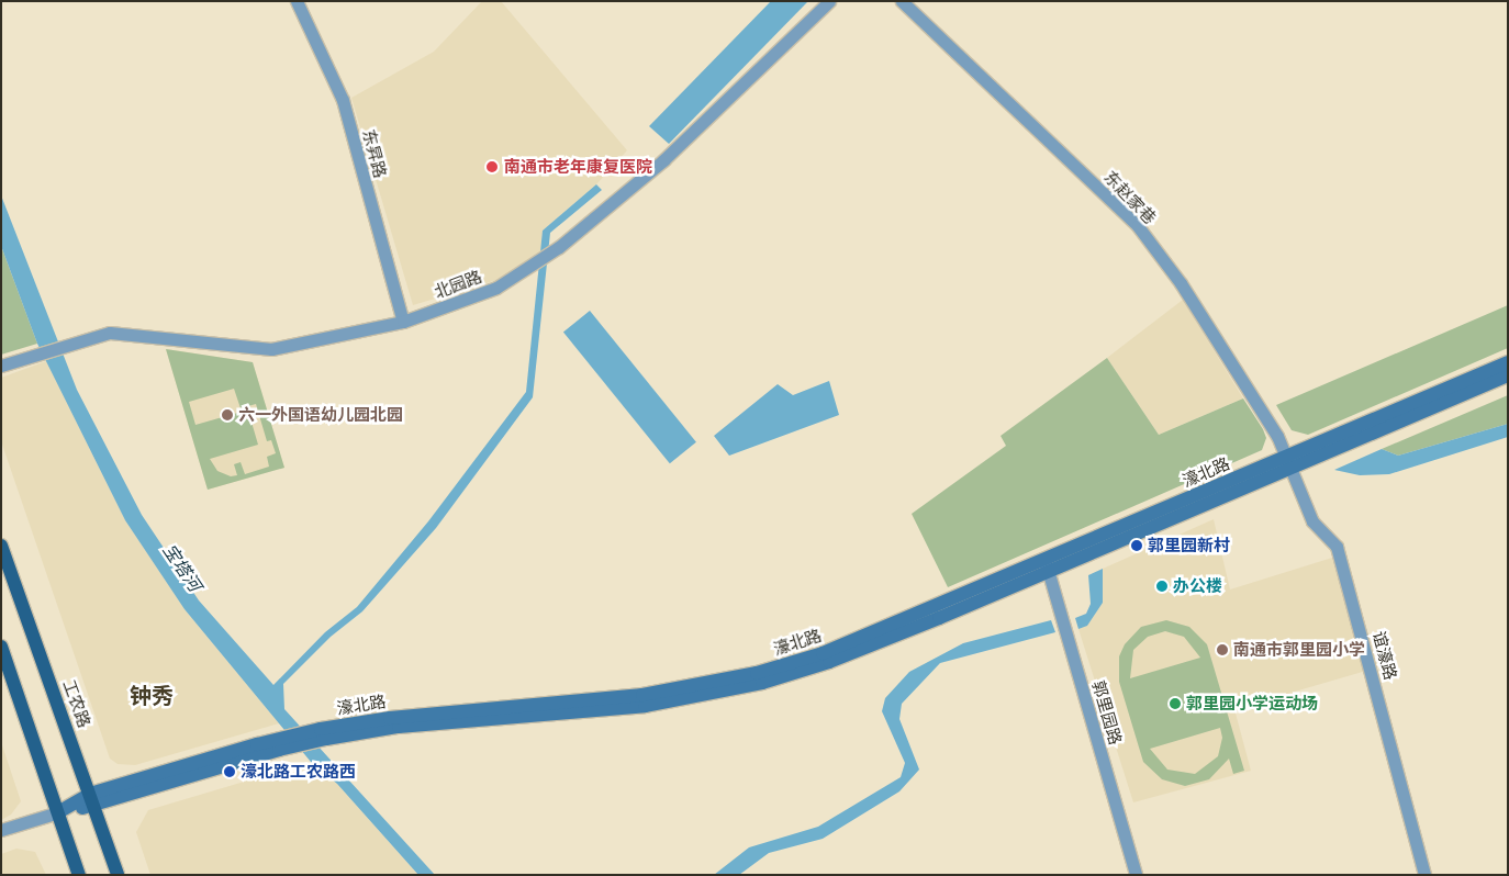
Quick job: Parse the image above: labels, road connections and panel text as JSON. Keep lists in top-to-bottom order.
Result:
{
  "streets": {
    "main road": ["工农路"],
    "street": [
      "东昇路",
      "东赵家巷",
      "北园路",
      "濠北路",
      "谊濠路",
      "郭里园路"
    ]
  },
  "crossings": [
    ["东昇路", "北园路"],
    ["东赵家巷", "濠北路"],
    ["东赵家巷", "谊濠路"],
    ["濠北路", "谊濠路"],
    ["濠北路", "工农路"],
    ["濠北路", "郭里园路"]
  ],
  "districts": ["钟秀"],
  "water": ["宝塔河"],
  "places": [
    "南通市老年康复医院",
    "六一外国语幼儿园北园",
    "郭里园新村",
    "办公楼",
    "南通市郭里园小学",
    "郭里园小学运动场",
    "濠北路工农路西"
  ]
}
